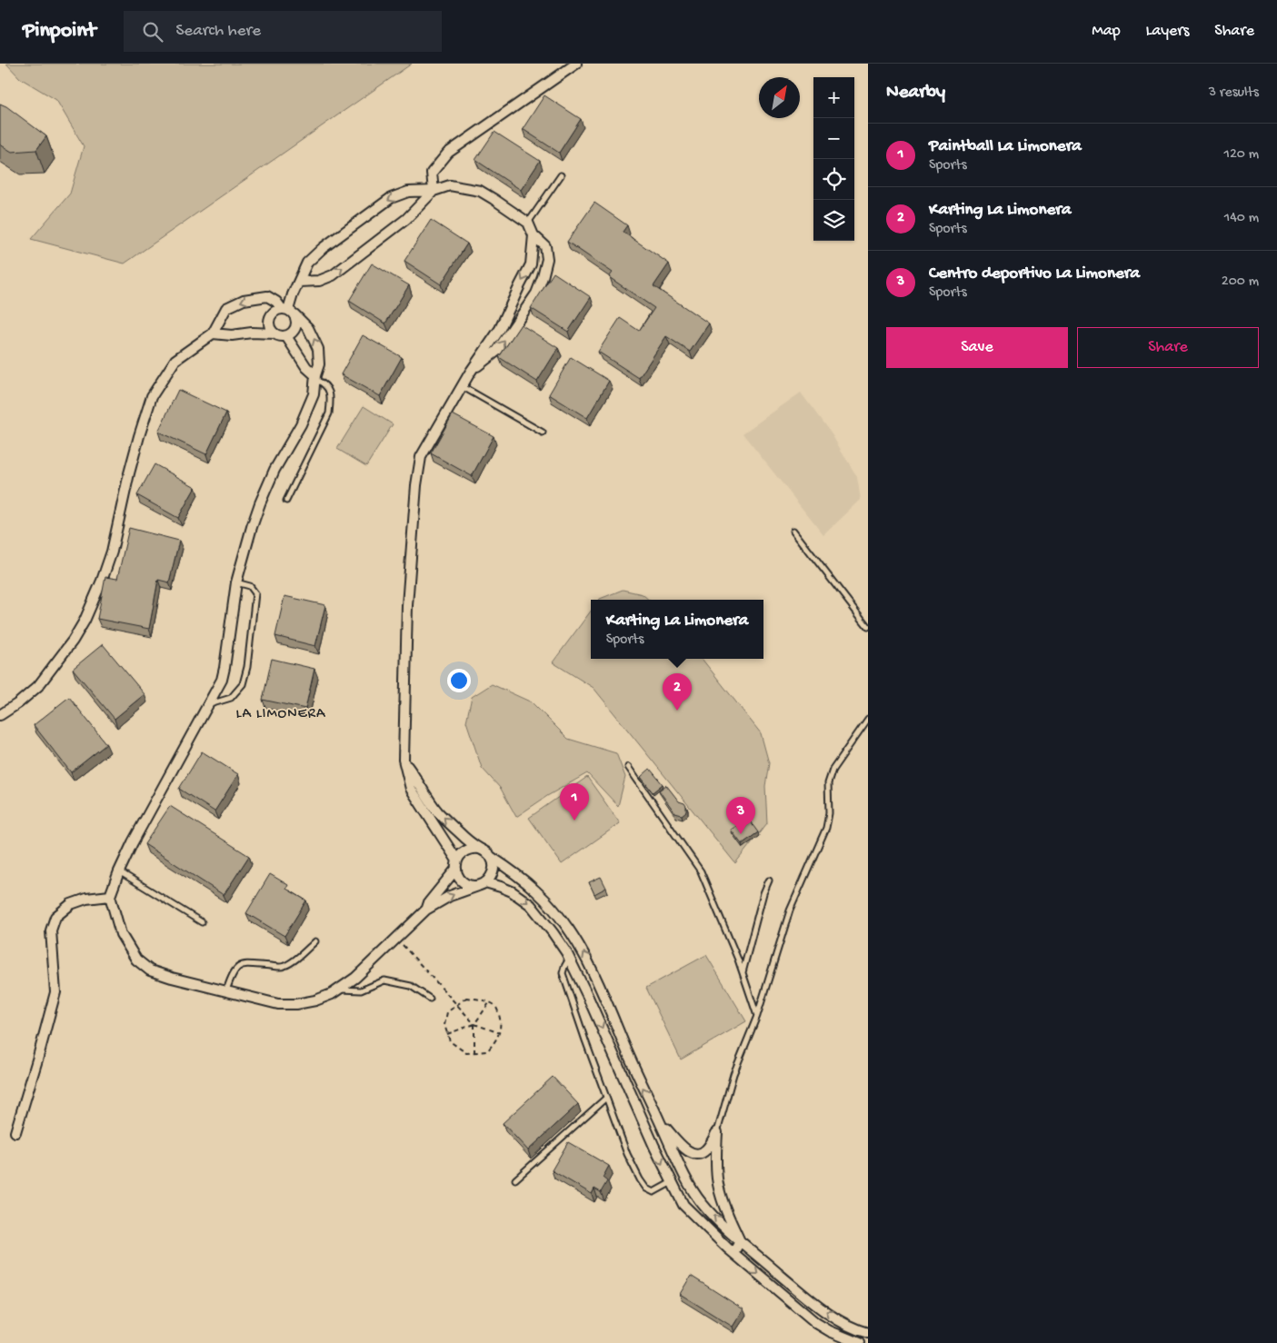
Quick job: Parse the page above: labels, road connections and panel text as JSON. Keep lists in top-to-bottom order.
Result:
{
  "districts": ["LA LIMONERA"],
  "north": "top right",
  "page": {
    "header": "Pinpoint",
    "search": "Search here",
    "nav": ["Map", "Layers", "Share"],
    "heading": ["Nearby", "3 results"],
    "map_buttons": ["+", "−"],
    "list": [
      {
        "mark": "1",
        "name": "Paintball La Limonera",
        "note": "Sports",
        "value": "120 m"
      },
      {
        "mark": "2",
        "name": "Karting La Limonera",
        "note": "Sports",
        "value": "140 m"
      },
      {
        "mark": "3",
        "name": "Centro deportivo La Limonera",
        "note": "Sports",
        "value": "200 m"
      }
    ],
    "buttons": ["Save", "Share"],
    "popup": ["Karting La Limonera", "Sports"],
    "pins": ["2", "1", "3"]
  }
}
